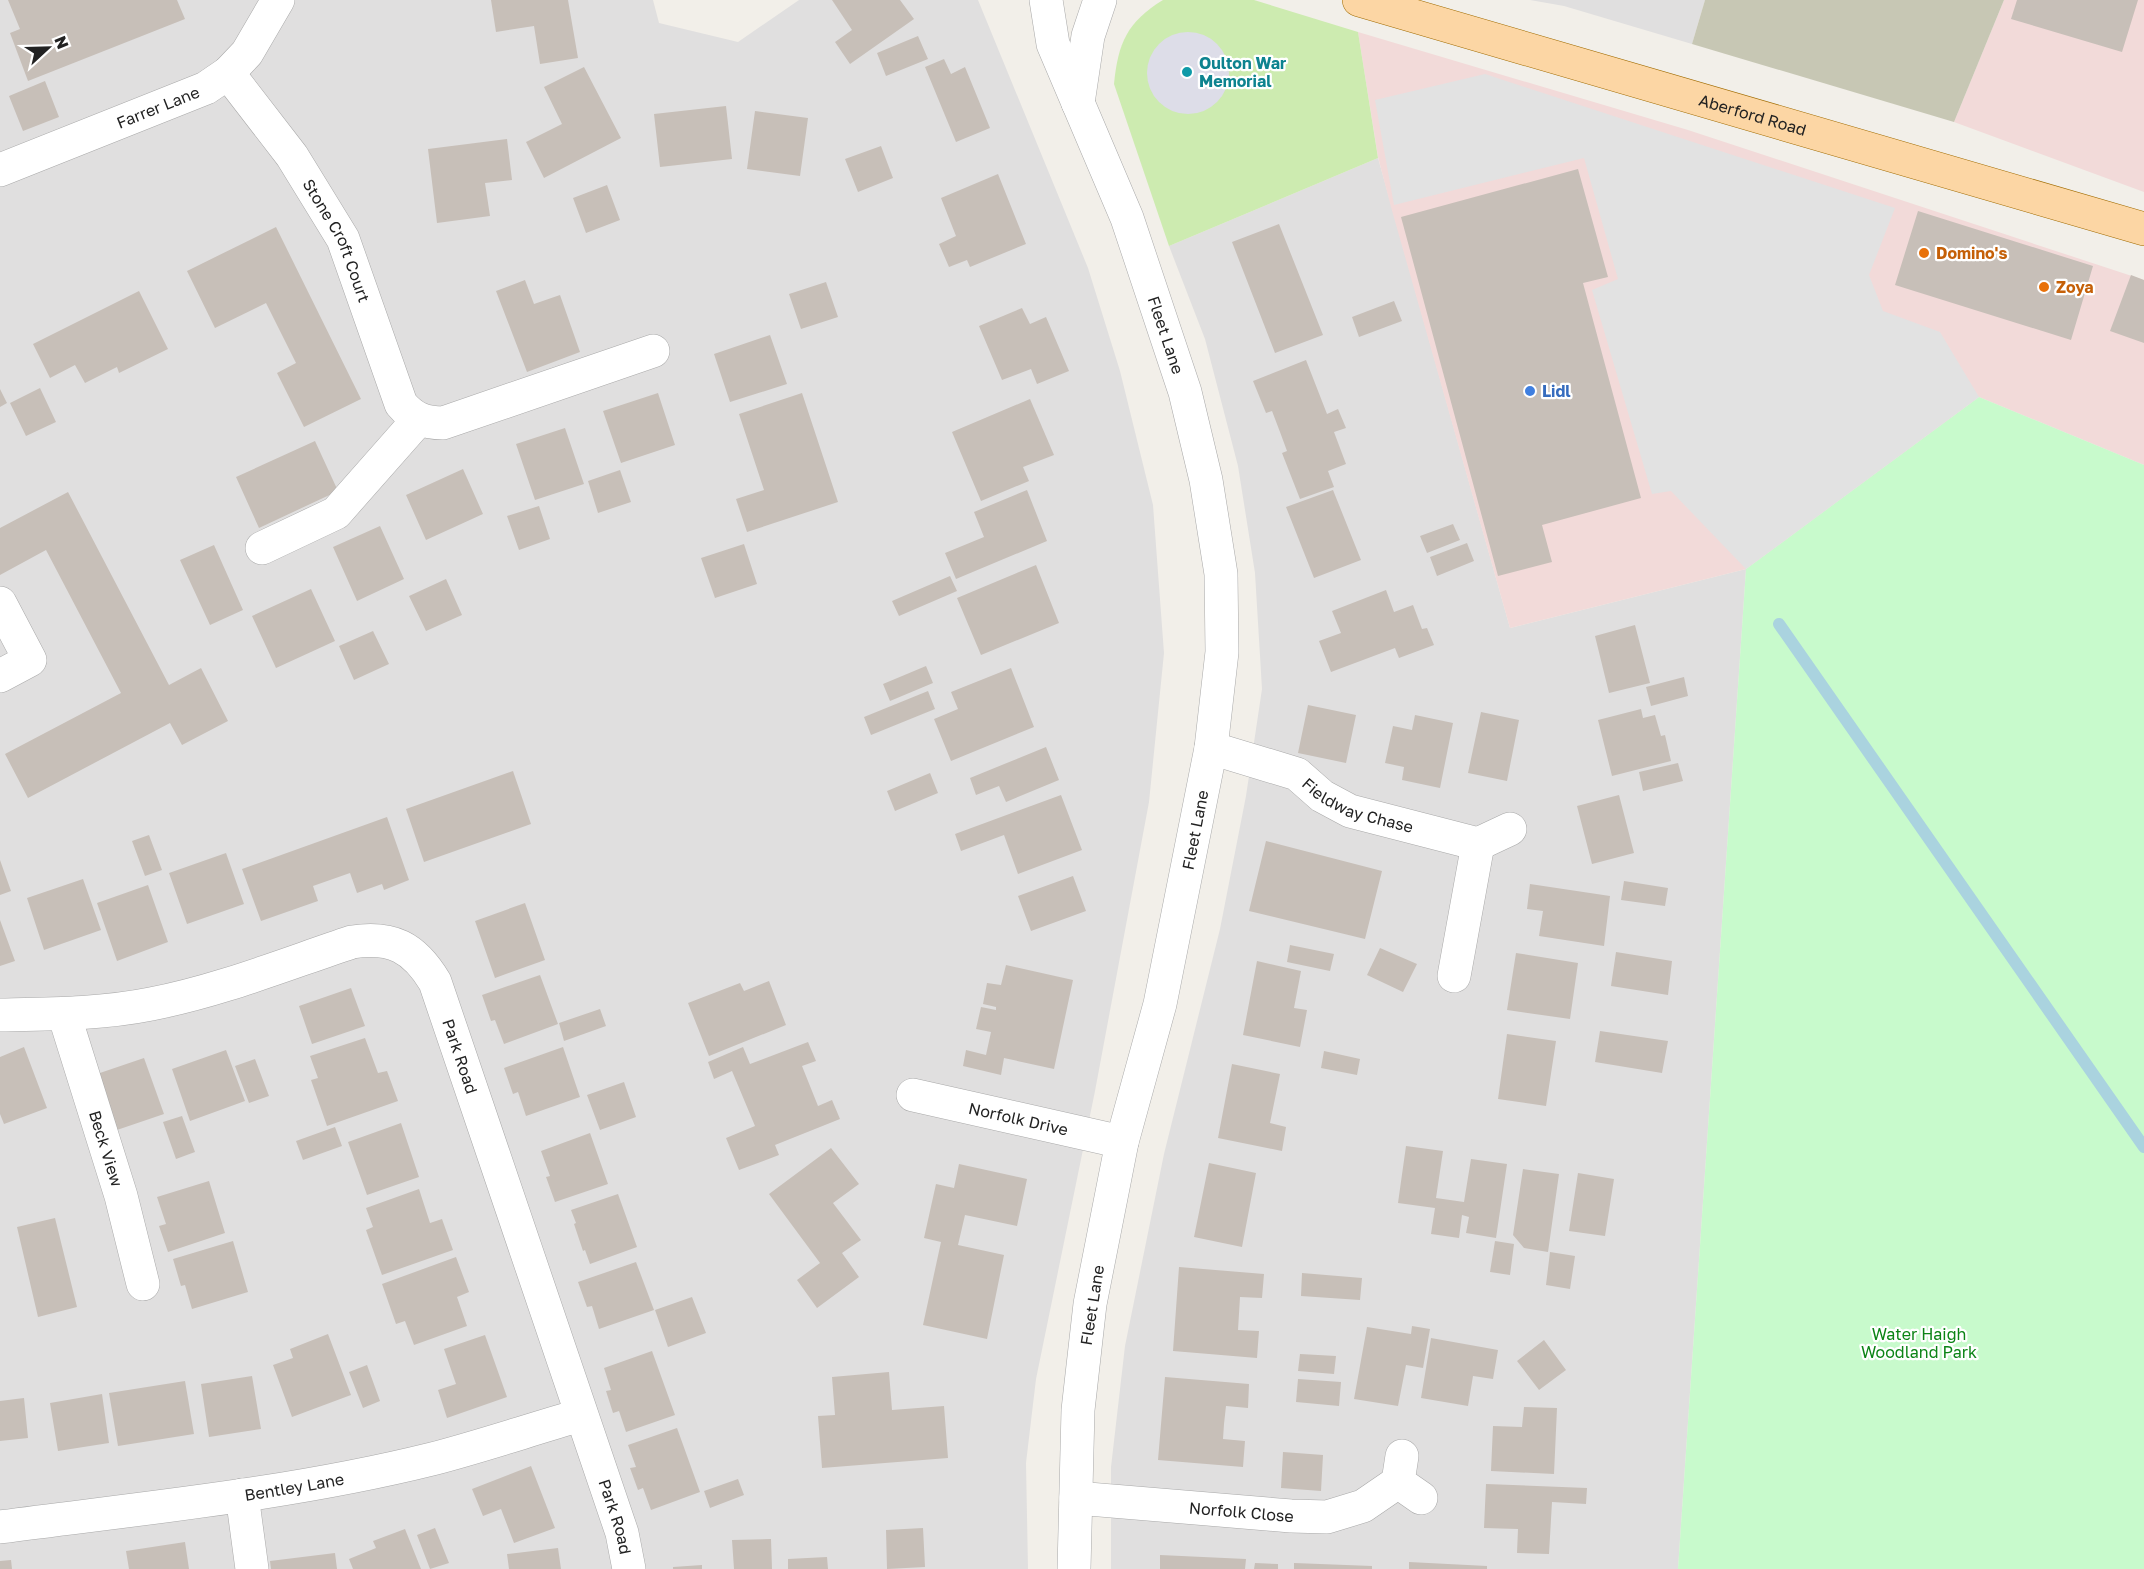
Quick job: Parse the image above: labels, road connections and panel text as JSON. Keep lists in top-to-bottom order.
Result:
{
  "streets": {
    "main road": ["Aberford Road"],
    "street": [
      "Farrer Lane",
      "Stone Croft Court",
      "Fleet Lane",
      "Fieldway Chase",
      "Park Road",
      "Norfolk Drive",
      "Beck View",
      "Bentley Lane",
      "Norfolk Close"
    ]
  },
  "crossings": [
    ["Farrer Lane", "Stone Croft Court"],
    ["Fleet Lane", "Fieldway Chase"],
    ["Fleet Lane", "Norfolk Drive"],
    ["Fleet Lane", "Norfolk Close"],
    ["Park Road", "Beck View"],
    ["Park Road", "Bentley Lane"]
  ],
  "parks": ["Water Haigh Woodland Park"],
  "places": [
    "Oulton War Memorial",
    "Domino's",
    "Zoya",
    "Lidl"
  ],
  "north": "right"
}
